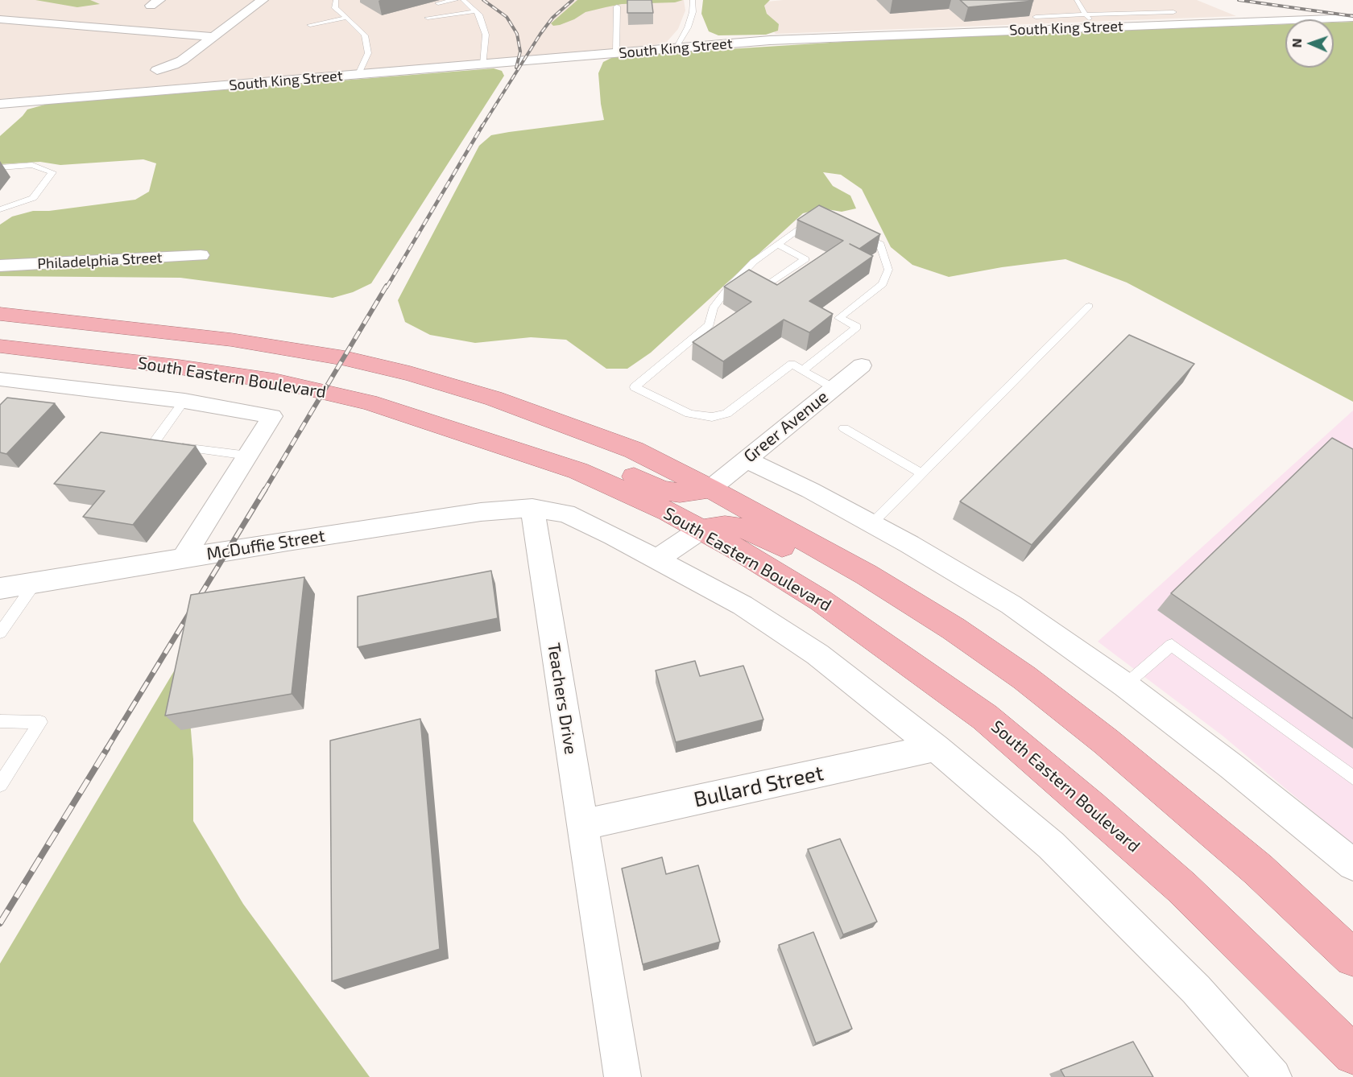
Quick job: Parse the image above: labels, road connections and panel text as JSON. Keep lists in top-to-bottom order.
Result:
{
  "streets": {
    "highway": ["South Eastern Boulevard"],
    "street": [
      "South King Street",
      "Philadelphia Street",
      "Greer Avenue",
      "McDuffie Street",
      "Teachers Drive",
      "Bullard Street"
    ]
  },
  "crossings": [
    ["South Eastern Boulevard", "Greer Avenue"],
    ["South Eastern Boulevard", "McDuffie Street"],
    ["McDuffie Street", "Teachers Drive"],
    ["Teachers Drive", "Bullard Street"]
  ],
  "north": "left"
}
